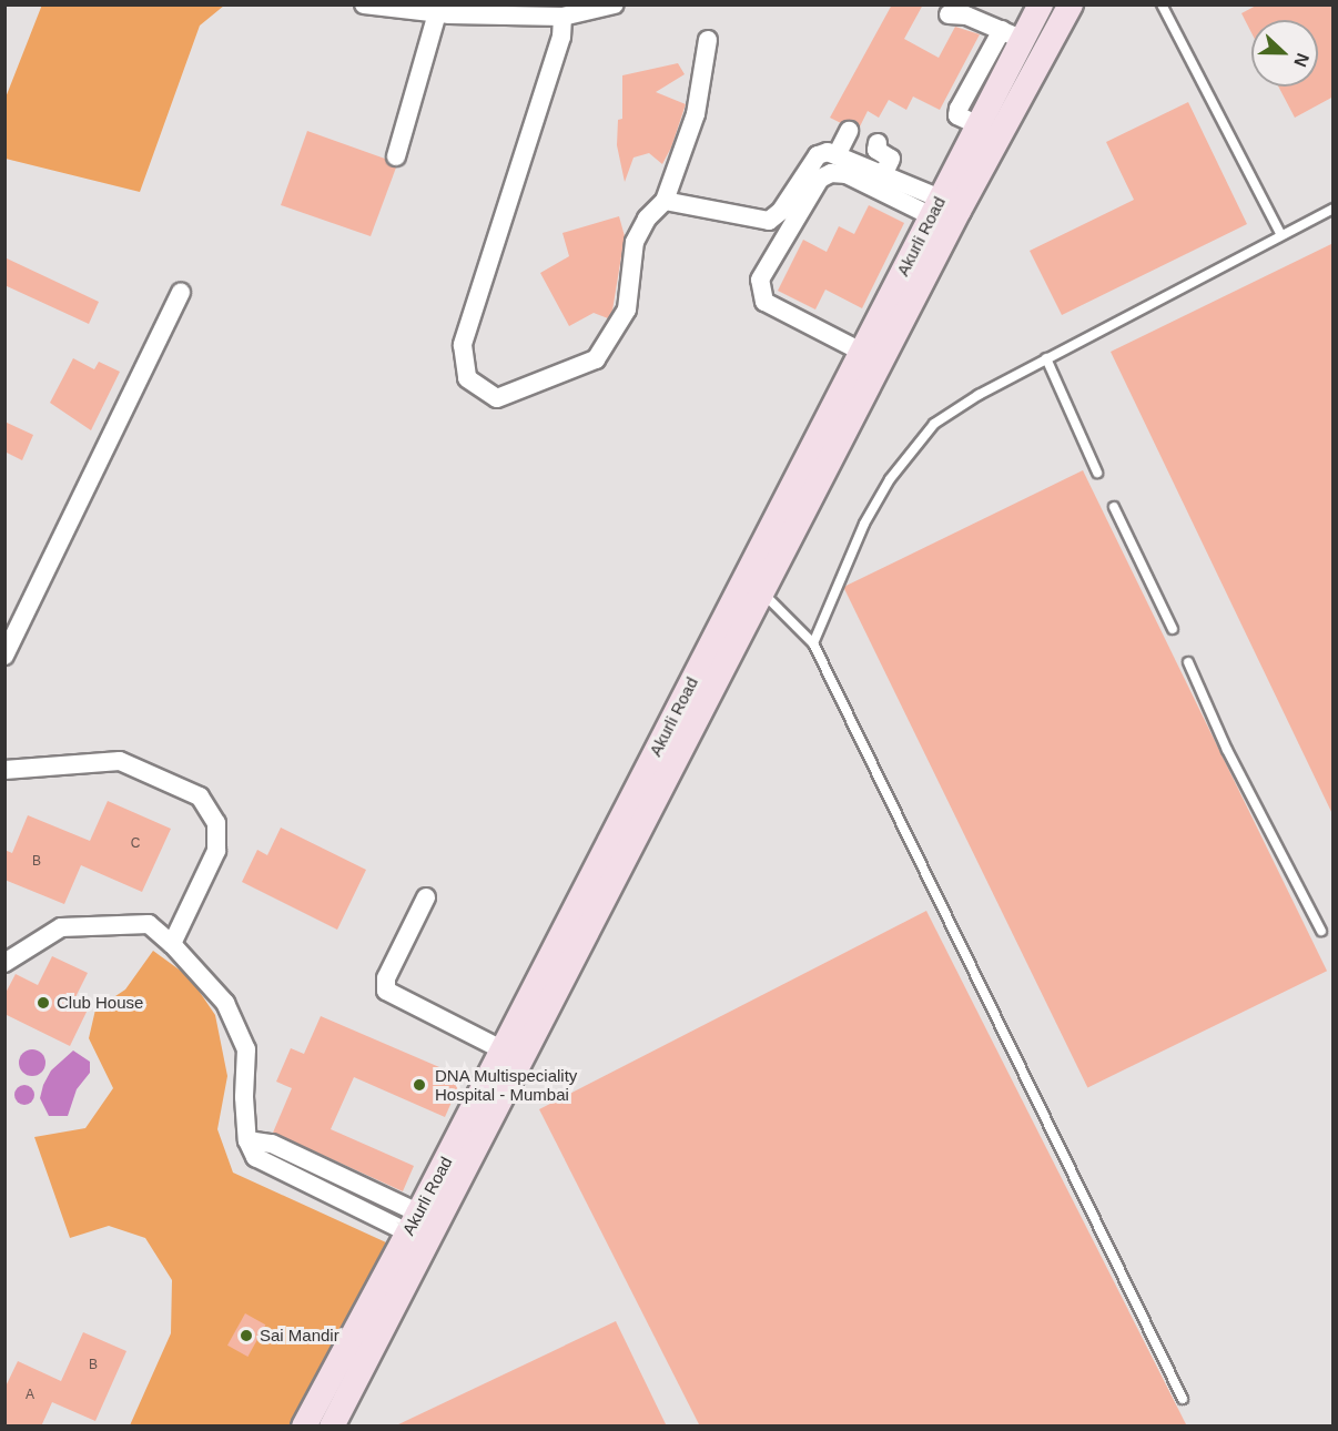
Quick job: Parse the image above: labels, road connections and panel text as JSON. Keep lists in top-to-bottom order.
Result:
{
  "streets": {
    "street": ["Akurli Road"]
  },
  "places": ["Club House", "DNA Multispeciality Hospital - Mumbai", "Sai Mandir"],
  "house_numbers": [
    "C",
    "B",
    "B",
    "A"
  ],
  "north": "right"
}
